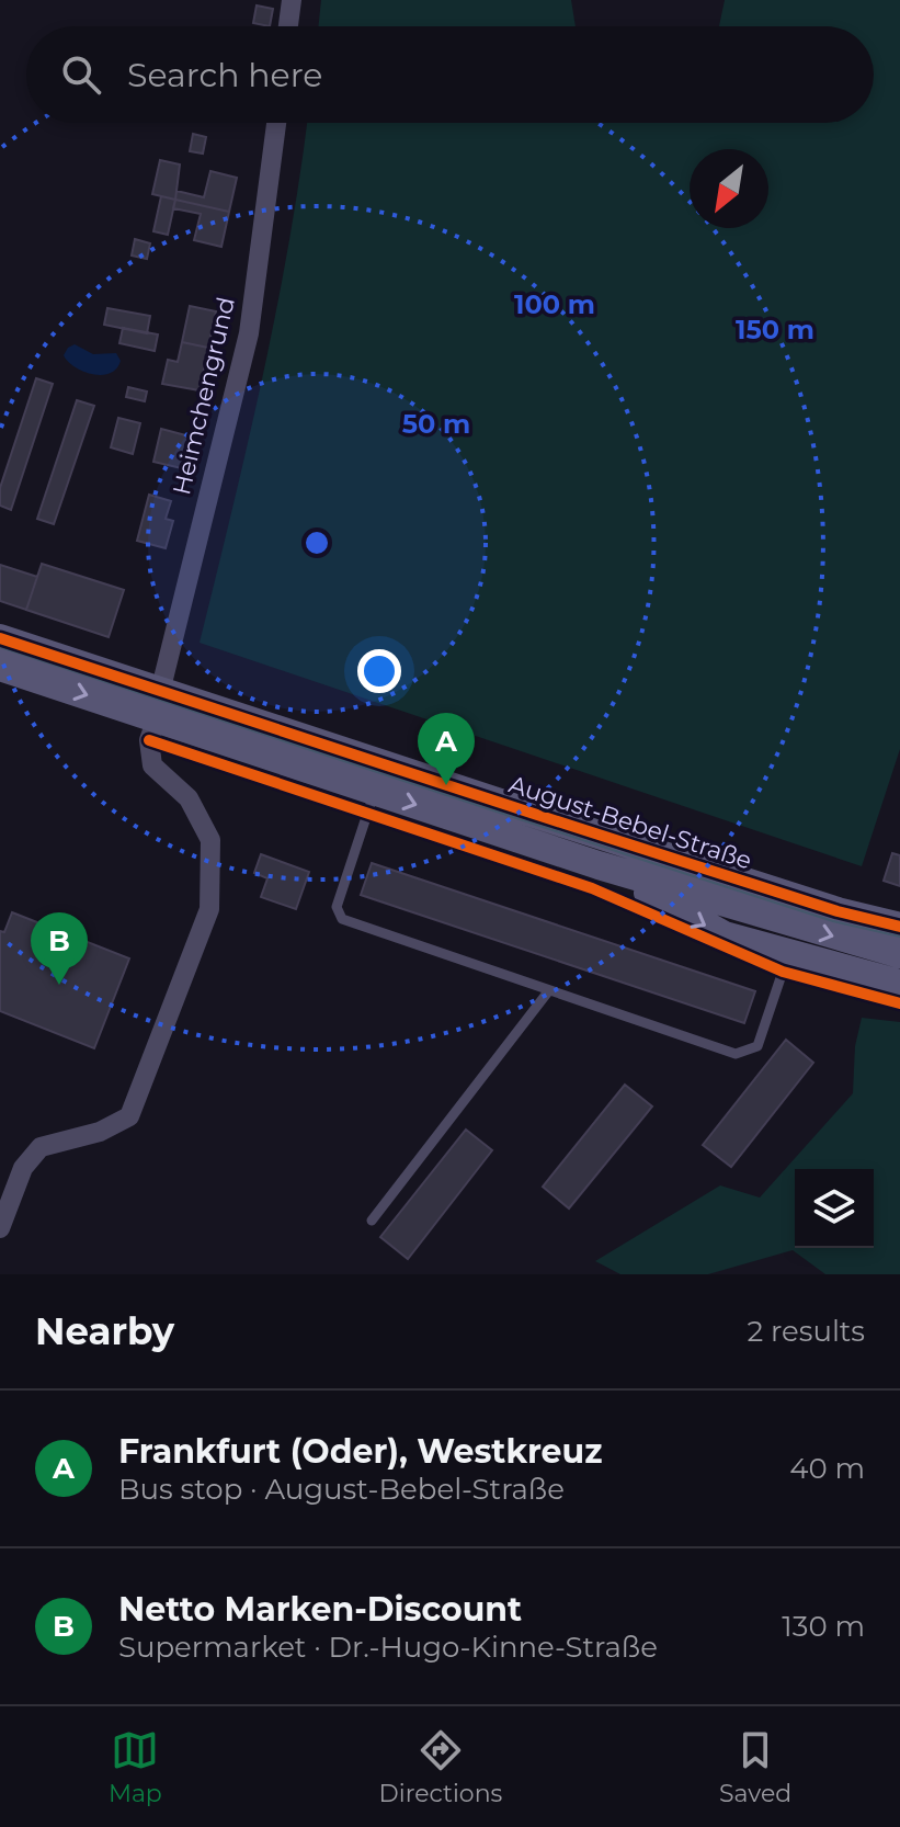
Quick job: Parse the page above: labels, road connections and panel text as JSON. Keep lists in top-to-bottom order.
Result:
{
  "streets": {
    "street": ["Heimchengrund", "August-Bebel-Straße"]
  },
  "crossings": [
    ["Heimchengrund", "August-Bebel-Straße"]
  ],
  "north": "bottom left",
  "page": {
    "search": "Search here",
    "pins": ["A", "B"],
    "heading": ["Nearby", "2 results"],
    "list": [
      {
        "mark": "A",
        "name": "Frankfurt (Oder), Westkreuz",
        "note": "Bus stop · August-Bebel-Straße",
        "value": "40 m"
      },
      {
        "mark": "B",
        "name": "Netto Marken-Discount",
        "note": "Supermarket · Dr.-Hugo-Kinne-Straße",
        "value": "130 m"
      }
    ],
    "nav": ["Map", "Directions", "Saved"]
  },
  "rings": ["100 m", "150 m", "50 m"]
}
